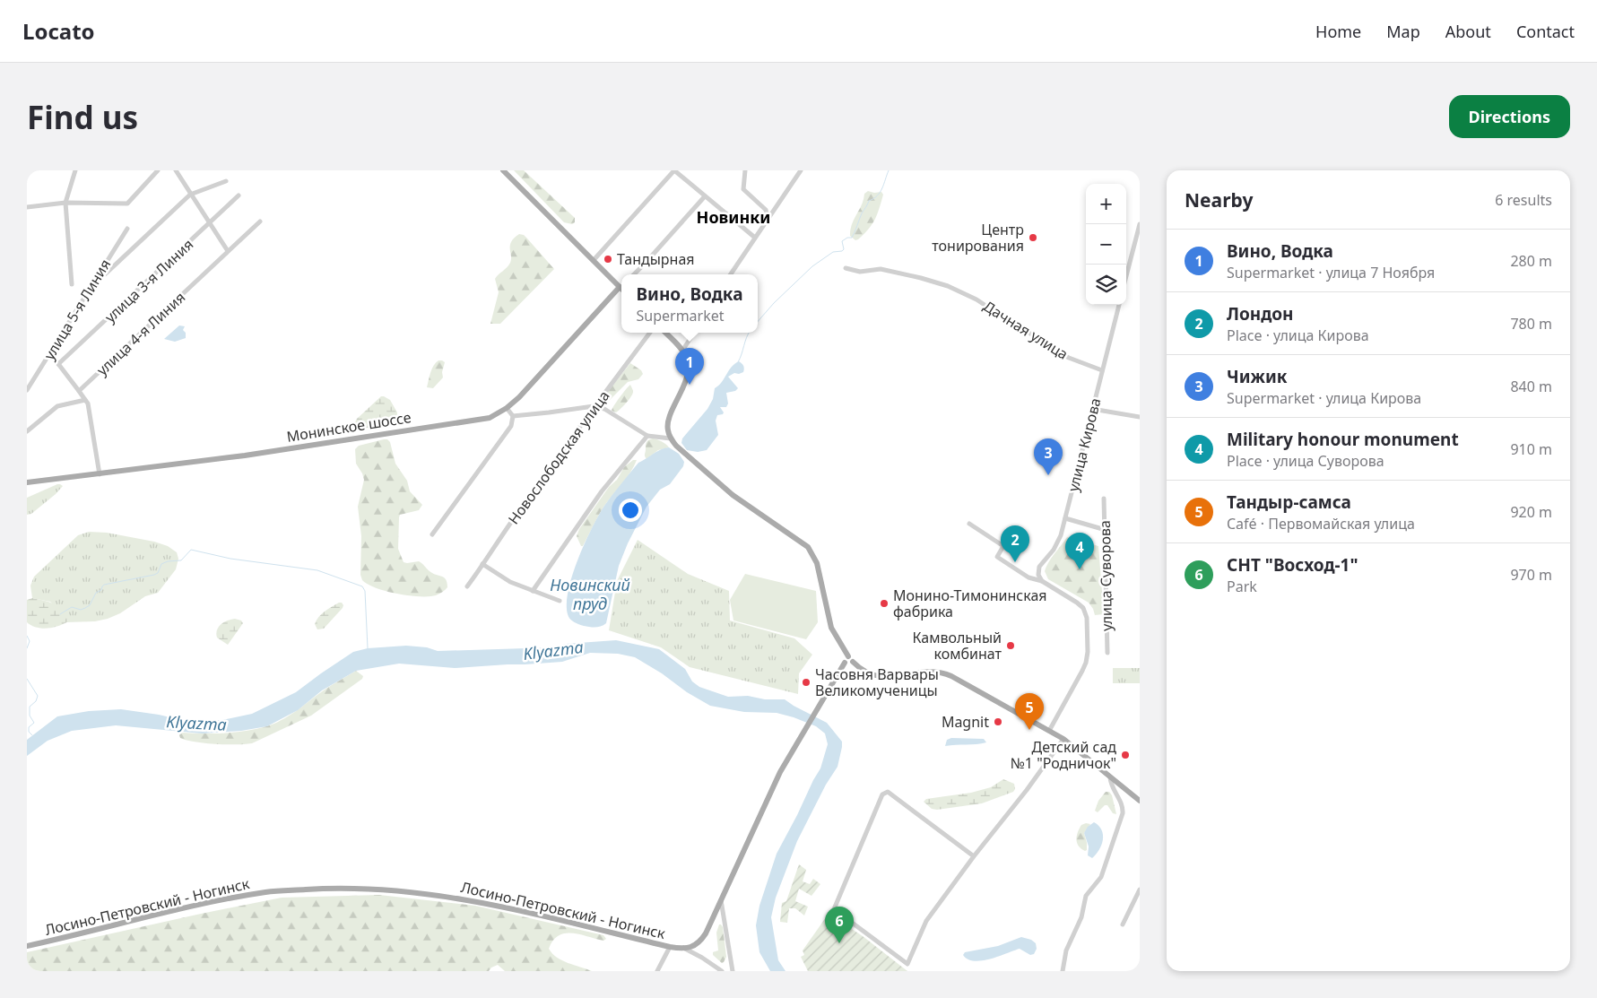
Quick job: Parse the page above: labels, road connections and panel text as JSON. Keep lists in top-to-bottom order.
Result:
{
  "streets": {
    "main road": ["Монинское шоссе", "Лосино-Петровский - Ногинск"],
    "street": [
      "улица 3-я Линия",
      "улица 5-я Линия",
      "Дачная улица",
      "улица 4-я Линия",
      "улица Кирова",
      "Новослободская улица",
      "улица Суворова"
    ]
  },
  "crossings": [
    ["Дачная улица", "улица Кирова"]
  ],
  "districts": ["Новинки"],
  "water": ["Новинский пруд", "Klyazma"],
  "places": [
    "Центр тонирования",
    "Тандырная",
    "Монино-Тимонинская фабрика",
    "Камвольный комбинат",
    "Часовня Варвары Великомученицы",
    "Magnit",
    "Детский сад №1 \"Родничок\""
  ],
  "page": {
    "header": "Locato",
    "nav": [
      "Home",
      "Map",
      "About",
      "Contact"
    ],
    "buttons": "Directions",
    "title": "Find us",
    "heading": ["Nearby", "6 results"],
    "map_buttons": ["+", "−"],
    "list": [
      {
        "mark": "1",
        "name": "Вино, Водка",
        "note": "Supermarket · улица 7 Ноября",
        "value": "280 m"
      },
      {
        "mark": "2",
        "name": "Лондон",
        "note": "Place · улица Кирова",
        "value": "780 m"
      },
      {
        "mark": "3",
        "name": "Чижик",
        "note": "Supermarket · улица Кирова",
        "value": "840 m"
      },
      {
        "mark": "4",
        "name": "Military honour monument",
        "note": "Place · улица Суворова",
        "value": "910 m"
      },
      {
        "mark": "5",
        "name": "Тандыр-самса",
        "note": "Café · Первомайская улица",
        "value": "920 m"
      },
      {
        "mark": "6",
        "name": "СНТ \"Восход-1\"",
        "note": "Park",
        "value": "970 m"
      }
    ],
    "popup": ["Вино, Водка", "Supermarket"],
    "pins": [
      "1",
      "3",
      "2",
      "4",
      "5",
      "6"
    ]
  }
}
